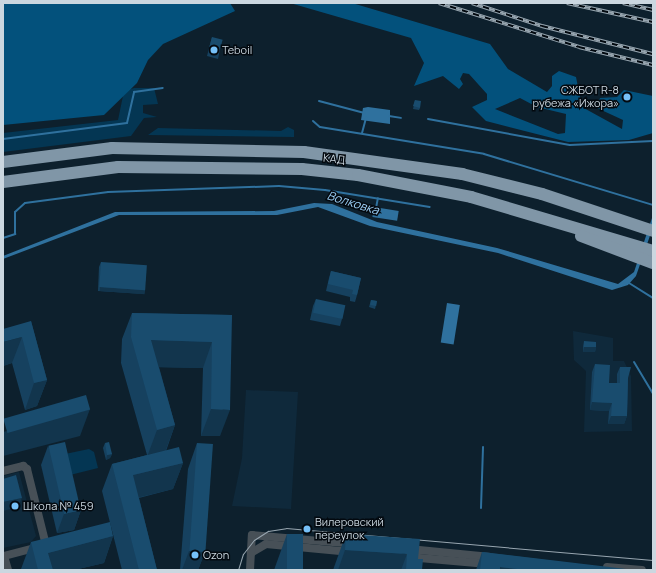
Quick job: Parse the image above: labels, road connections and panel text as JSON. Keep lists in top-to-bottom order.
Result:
{
  "streets": {
    "highway": ["КАД"]
  },
  "water": ["Волковка"],
  "places": [
    "Teboil",
    "СЖБОТ R-8 рубежа «Ижора»",
    "Школа № 459",
    "Вилеровский переулок",
    "Ozon"
  ]
}
